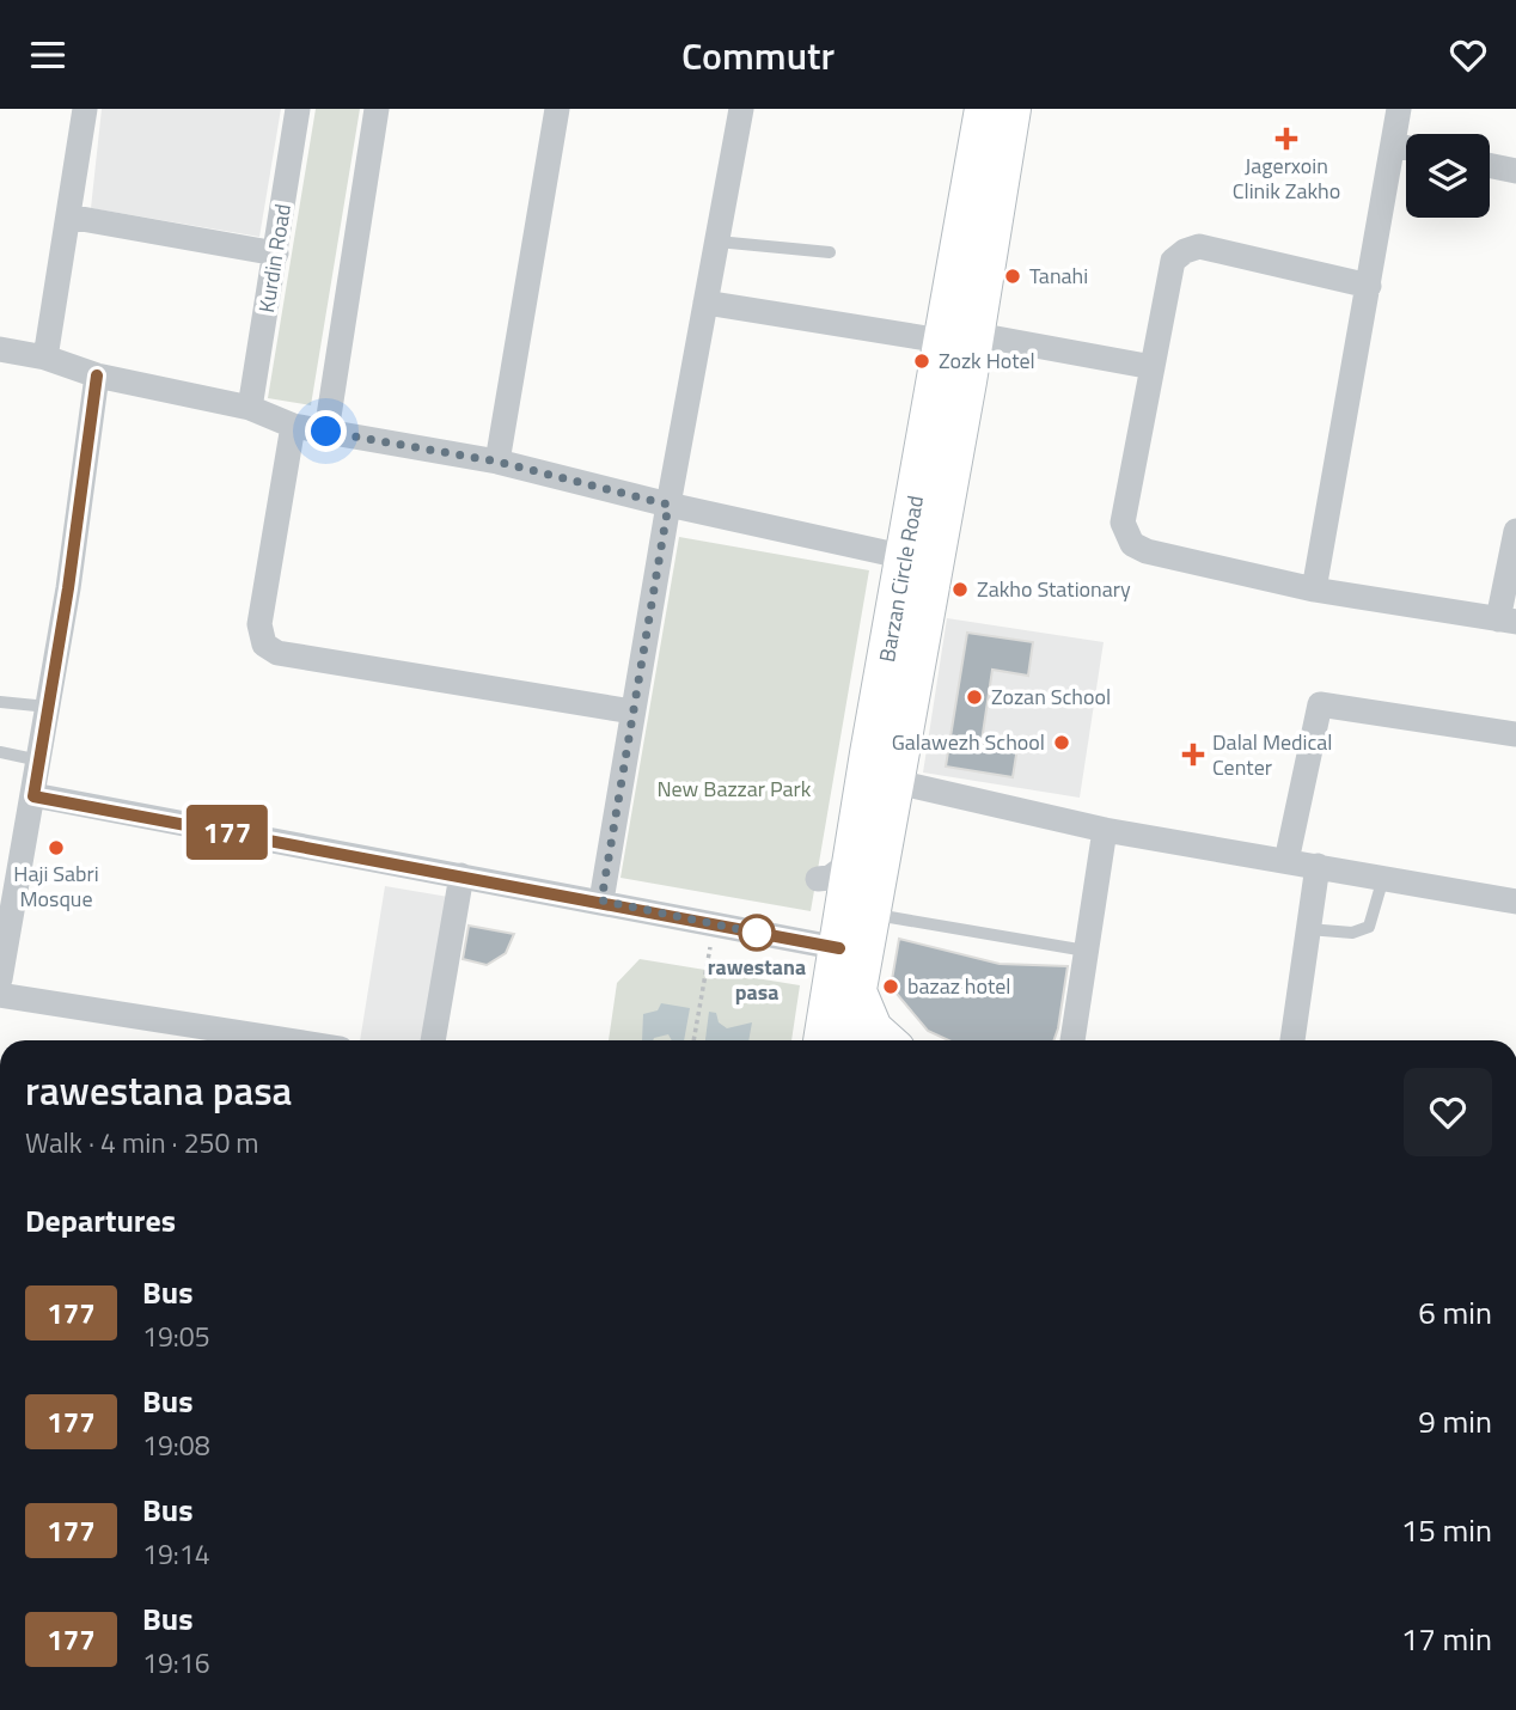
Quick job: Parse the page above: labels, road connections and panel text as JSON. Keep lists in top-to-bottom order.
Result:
{
  "streets": {
    "main road": ["Barzan Circle Road"],
    "street": ["Kurdin Road"]
  },
  "parks": ["New Bazzar Park"],
  "places": {
    "health": ["Jagerxoin Clinik Zakho", "Dalal Medical Center"],
    "other": [
      "Tanahi",
      "Zozk Hotel",
      "Zakho Stationary",
      "Zozan School",
      "Galawezh School",
      "Haji Sabri Mosque",
      "rawestana pasa",
      "bazaz hotel"
    ]
  },
  "lines": ["bus line 177"],
  "page": {
    "header": "Commutr",
    "on_map": "177",
    "heading": [
      ["rawestana pasa", "Walk · 4 min · 250 m"],
      "Departures"
    ],
    "list": [
      {
        "mark": "177",
        "name": "Bus",
        "note": "19:05",
        "value": "6 min"
      },
      {
        "mark": "177",
        "name": "Bus",
        "note": "19:08",
        "value": "9 min"
      },
      {
        "mark": "177",
        "name": "Bus",
        "note": "19:14",
        "value": "15 min"
      },
      {
        "mark": "177",
        "name": "Bus",
        "note": "19:16",
        "value": "17 min"
      }
    ]
  }
}
